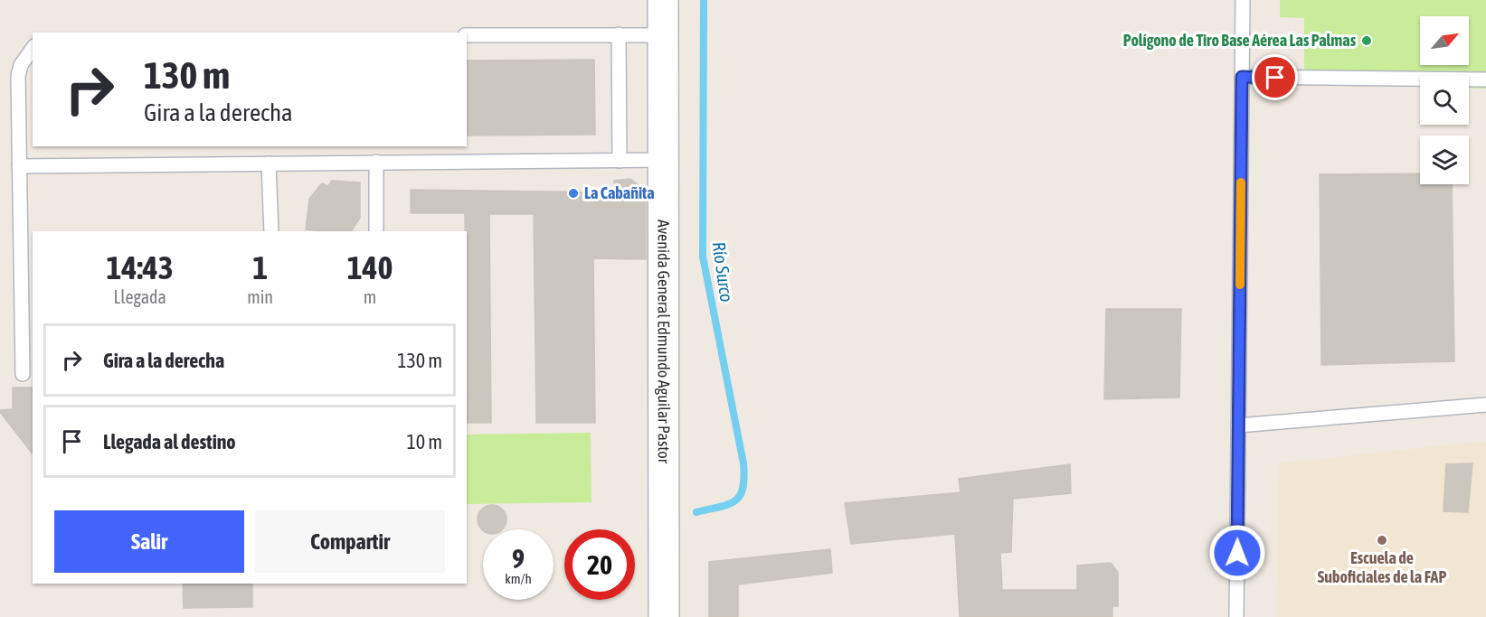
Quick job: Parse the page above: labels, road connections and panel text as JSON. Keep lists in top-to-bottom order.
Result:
{
  "streets": {
    "street": ["Avenida General Edmundo Aguilar Pastor"]
  },
  "water": ["Río Surco"],
  "places": ["Polígono de Tiro Base Aérea Las Palmas", "La Cabañita", "Escuela de Suboficiales de la FAP"],
  "north": "top right",
  "page": {
    "turn": ["130 m", "Gira a la derecha"],
    "eta": [
      "14:43",
      "Llegada",
      "1",
      "min",
      "140",
      "m"
    ],
    "list": [
      {
        "name": "Gira a la derecha",
        "value": "130 m"
      },
      {
        "name": "Llegada al destino",
        "value": "10 m"
      }
    ],
    "buttons": ["Salir", "Compartir"],
    "speed": "9 km/h",
    "limit": "20"
  }
}
